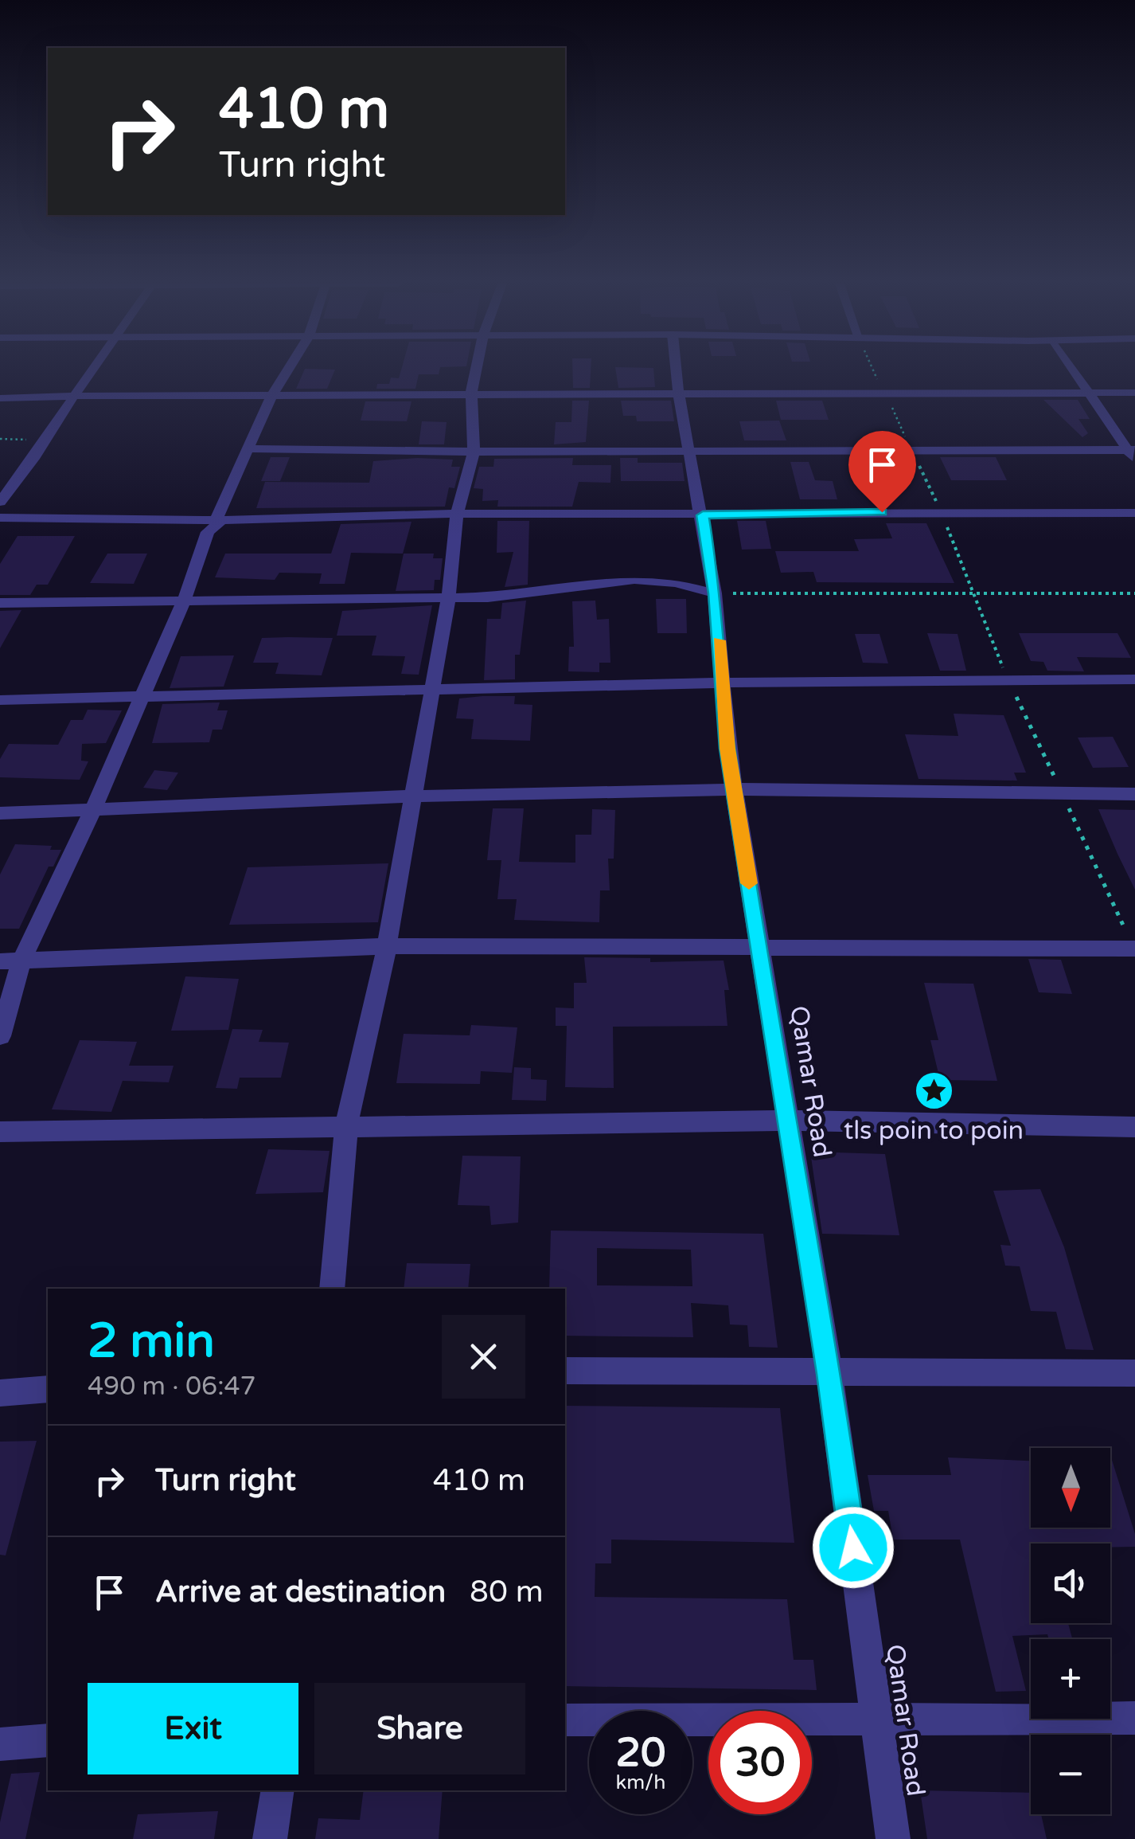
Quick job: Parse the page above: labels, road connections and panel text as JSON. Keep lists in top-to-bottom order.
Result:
{
  "streets": {
    "street": ["Qamar Road"]
  },
  "places": {
    "place": ["tls poin to poin"]
  },
  "north": "bottom",
  "page": {
    "turn": ["410 m", "Turn right"],
    "heading": ["2 min", "490 m · 06:47"],
    "list": [
      {
        "name": "Turn right",
        "value": "410 m"
      },
      {
        "name": "Arrive at destination",
        "value": "80 m"
      }
    ],
    "map_buttons": ["+", "−"],
    "buttons": ["Exit", "Share"],
    "speed": "20 km/h",
    "limit": "30"
  }
}
